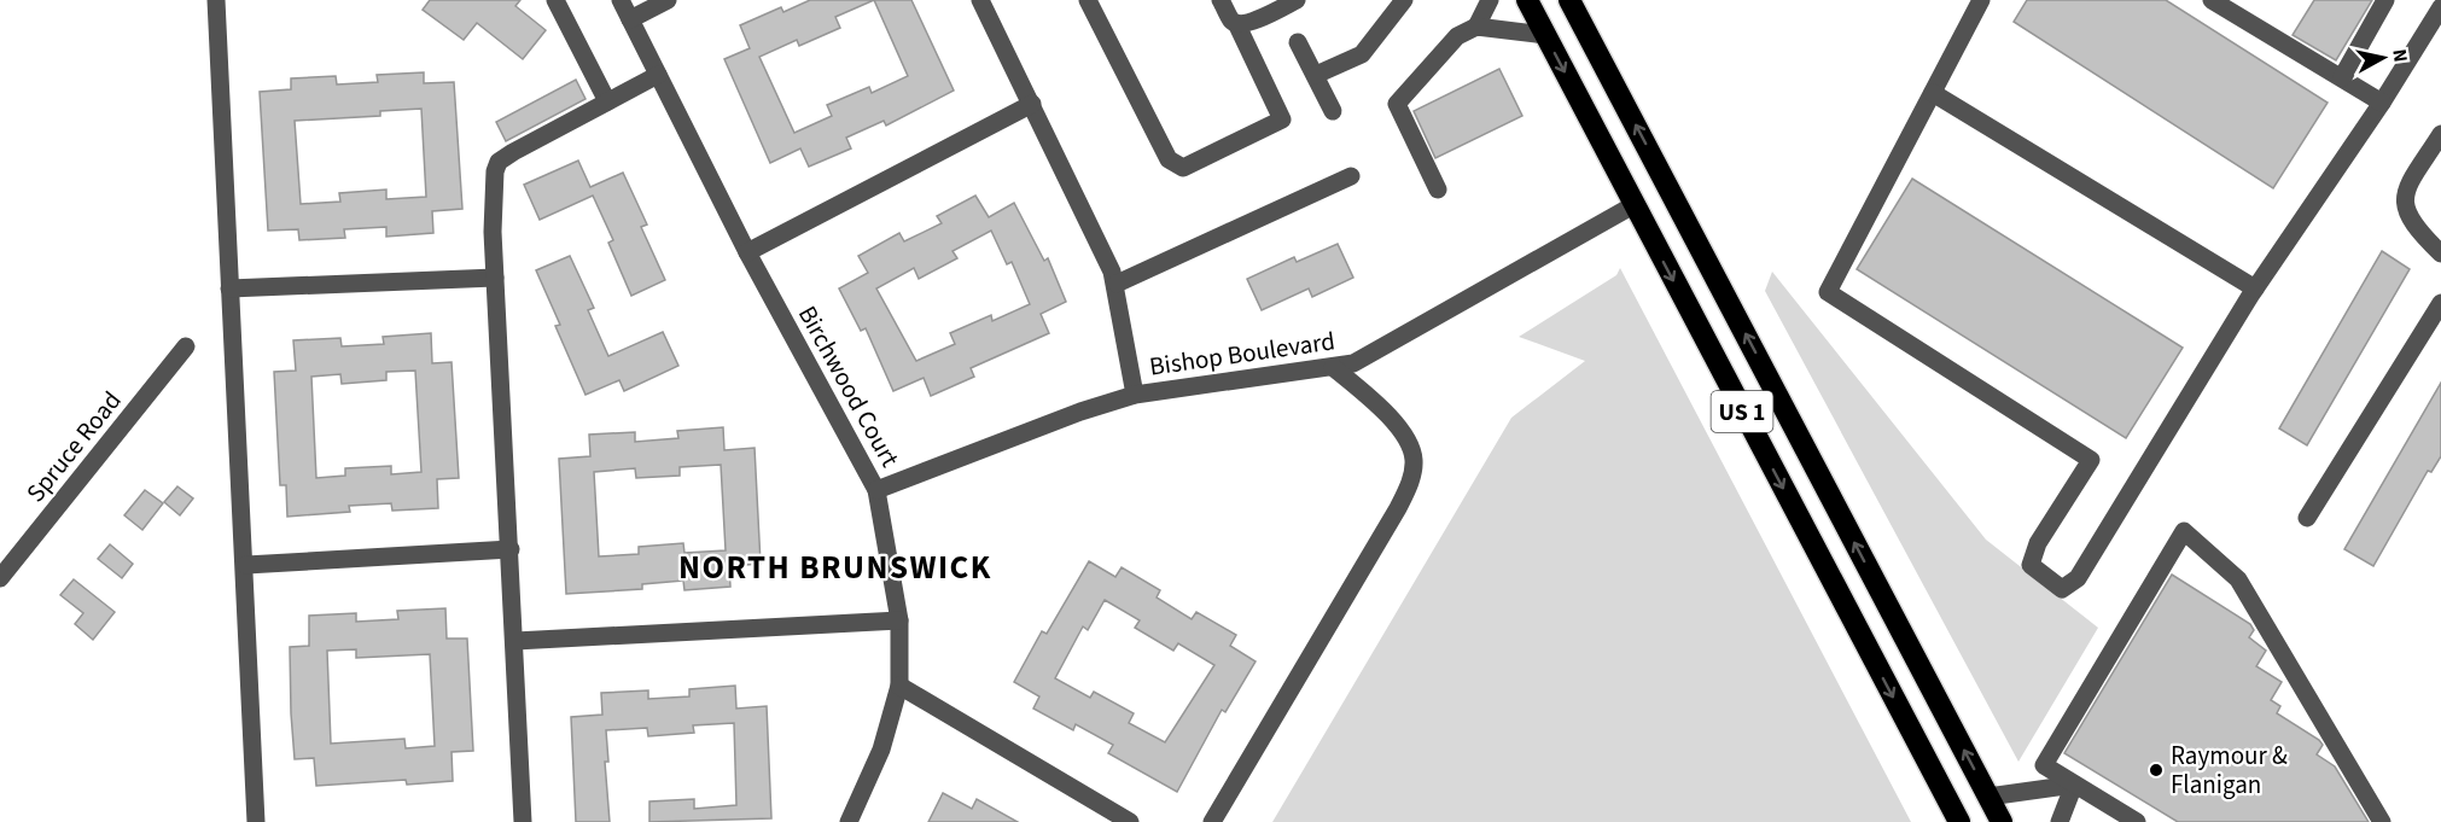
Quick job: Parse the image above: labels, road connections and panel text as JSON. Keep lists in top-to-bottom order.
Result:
{
  "streets": {
    "highway": ["US 1"],
    "street": ["Bishop Boulevard", "Birchwood Court", "Spruce Road"]
  },
  "crossings": [
    ["Bishop Boulevard", "Birchwood Court"],
    ["Bishop Boulevard", "US 1"]
  ],
  "districts": ["NORTH BRUNSWICK"],
  "places": ["Raymour & Flanigan"],
  "north": "right"
}
